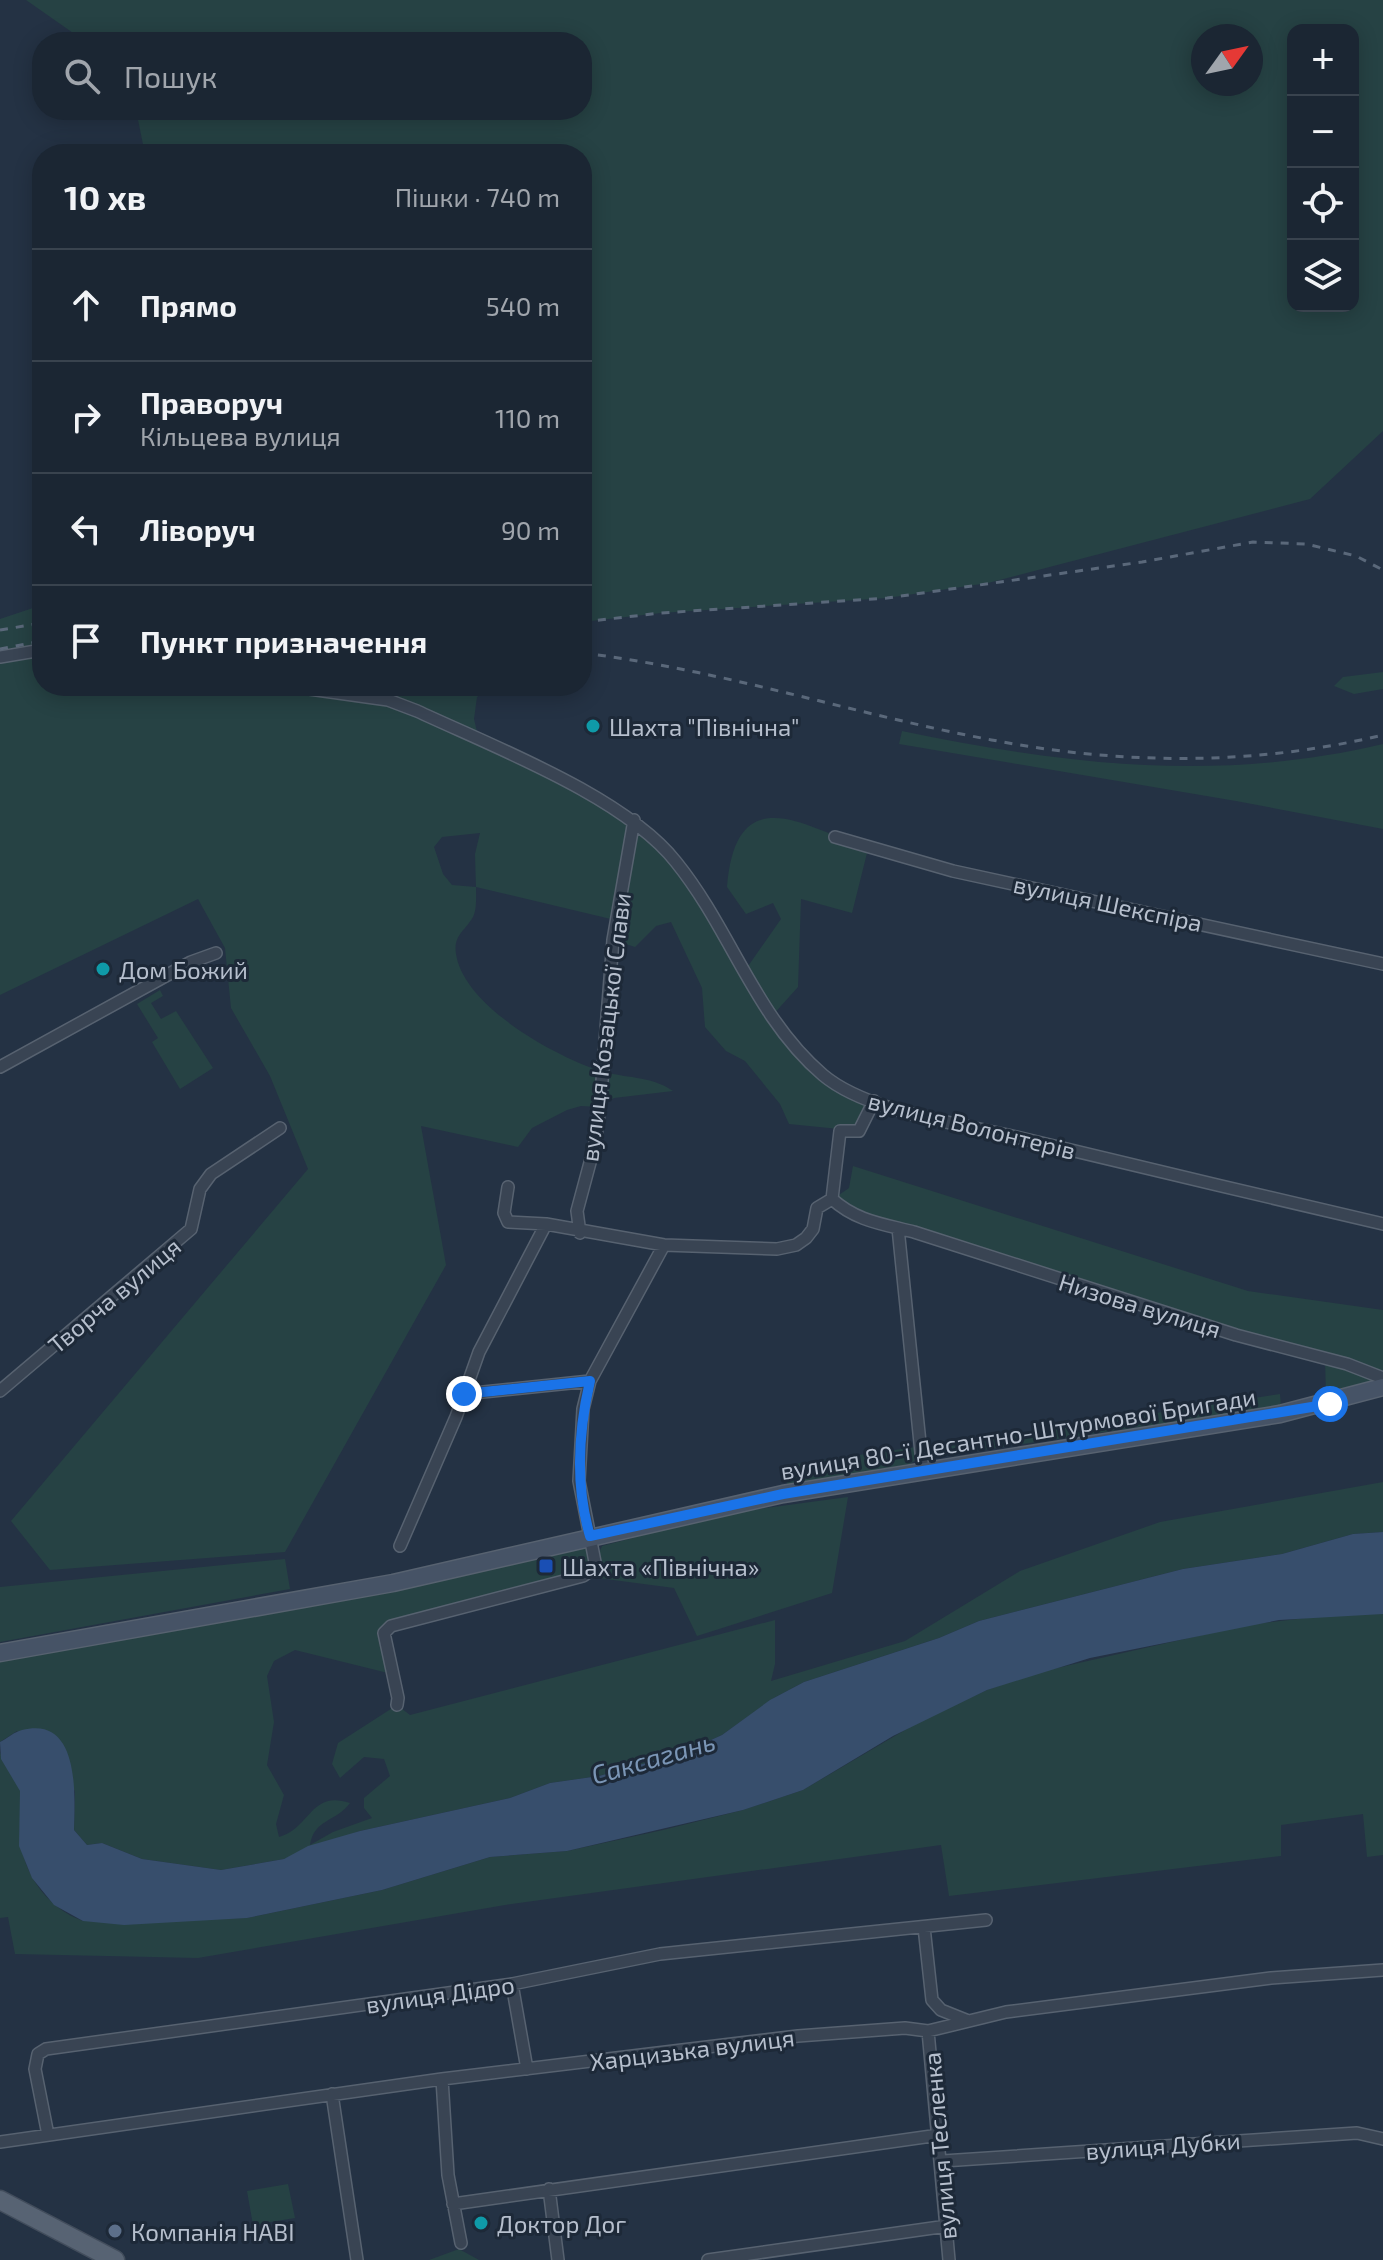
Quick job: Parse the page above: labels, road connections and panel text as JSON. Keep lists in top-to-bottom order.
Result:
{
  "streets": {
    "street": [
      "вулиця Шекспіра",
      "вулиця Козацької Слави",
      "вулиця Волонтерів",
      "Творча вулиця",
      "Низова вулиця",
      "вулиця 80-ї Десантно-Штурмової Бригади",
      "вулиця Дідро",
      "Харцизька вулиця",
      "вулиця Дубки",
      "вулиця Тесленка"
    ]
  },
  "crossings": [
    ["вулиця Козацької Слави", "вулиця Волонтерів"],
    ["вулиця Дідро", "Харцизька вулиця"],
    ["Харцизька вулиця", "вулиця Тесленка"],
    ["вулиця Дубки", "вулиця Тесленка"]
  ],
  "water": ["Саксагань"],
  "places": {
    "other": [
      "Шахта \"Північна\"",
      "Дом Божий",
      "Доктор Дог",
      "Компанія НАВІ"
    ],
    "transit": ["Шахта «Північна»"]
  },
  "north": "top right",
  "page": {
    "map_buttons": ["+", "−"],
    "search": "Пошук",
    "heading": ["10 хв", "Пішки · 740 m"],
    "list": [
      ["Прямо", "540 m"],
      ["Праворуч", "Кільцева вулиця", "110 m"],
      ["Ліворуч", "90 m"],
      "Пункт призначення"
    ]
  }
}
